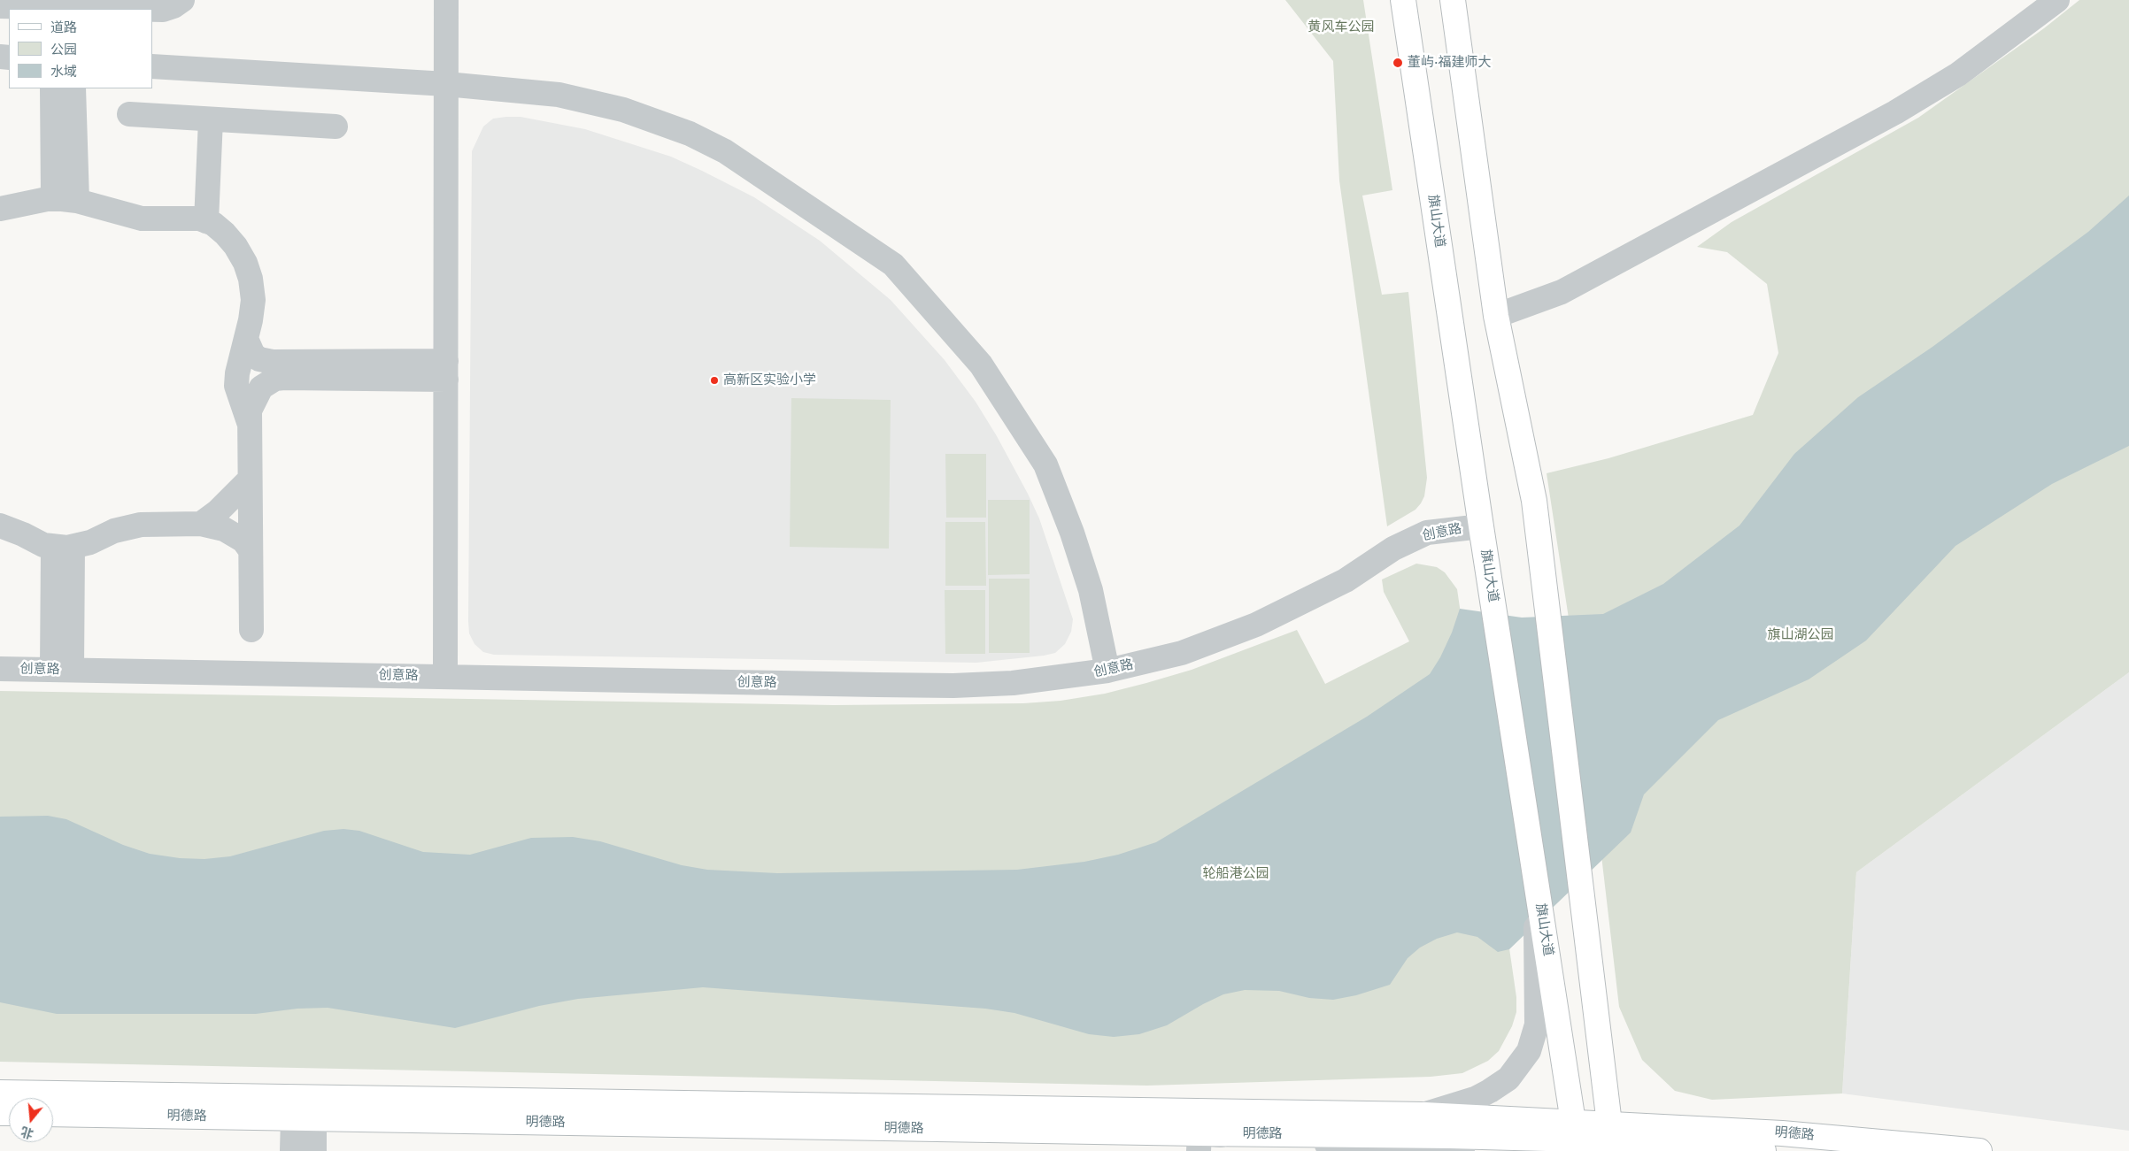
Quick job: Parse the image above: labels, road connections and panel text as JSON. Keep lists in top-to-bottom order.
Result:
{
  "streets": {
    "main road": ["旗山大道", "明德路"],
    "street": ["创意路"]
  },
  "crossings": [
    ["旗山大道", "创意路"],
    ["旗山大道", "明德路"]
  ],
  "parks": ["黄风车公园", "旗山湖公园", "轮船港公园"],
  "places": ["董屿·福建师大", "高新区实验小学"],
  "legend": ["道路", "公园", "水域"],
  "north": "bottom"
}
